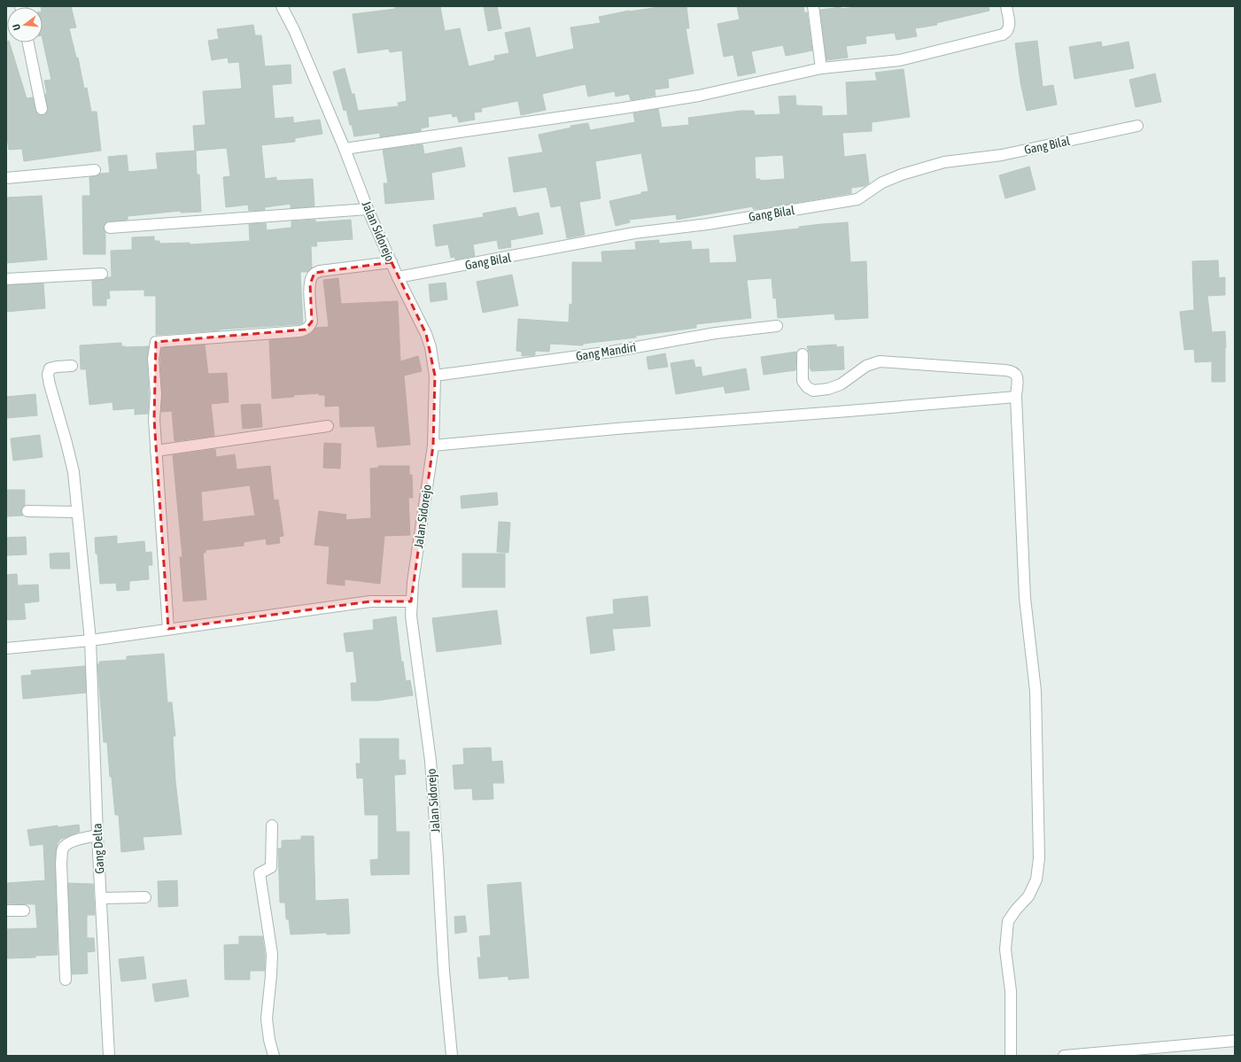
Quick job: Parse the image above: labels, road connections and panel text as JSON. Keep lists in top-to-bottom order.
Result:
{
  "streets": {
    "street": [
      "Gang Bilal",
      "Jalan Sidorejo",
      "Gang Mandiri",
      "Gang Delta"
    ]
  },
  "crossings": [
    ["Gang Bilal", "Jalan Sidorejo"],
    ["Jalan Sidorejo", "Gang Mandiri"]
  ],
  "north": "left"
}
